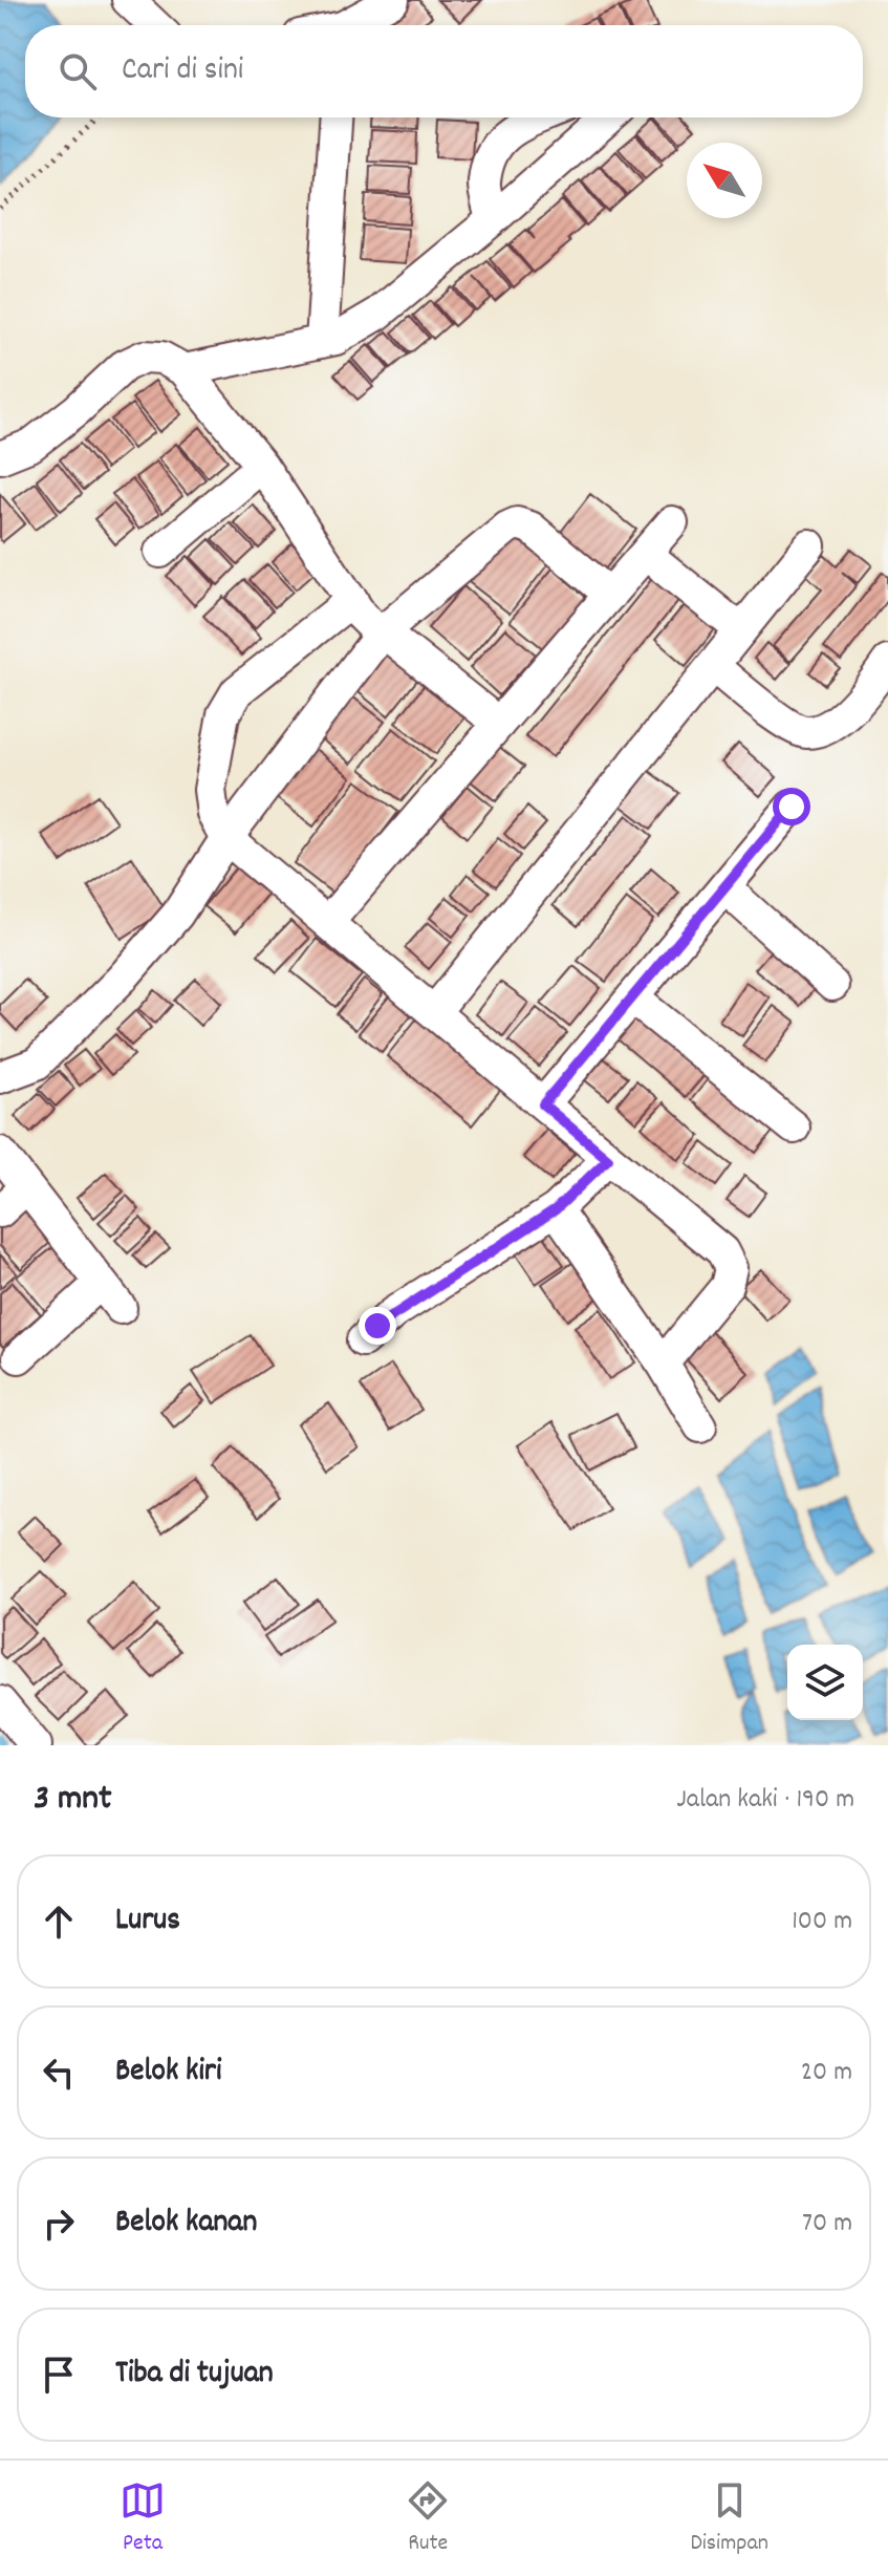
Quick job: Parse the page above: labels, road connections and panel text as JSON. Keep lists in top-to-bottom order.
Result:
{
  "north": "top left",
  "page": {
    "search": "Cari di sini",
    "heading": ["3 mnt", "Jalan kaki · 190 m"],
    "list": [
      ["Lurus", "100 m"],
      ["Belok kiri", "20 m"],
      ["Belok kanan", "70 m"],
      "Tiba di tujuan"
    ],
    "nav": ["Peta", "Rute", "Disimpan"]
  }
}
